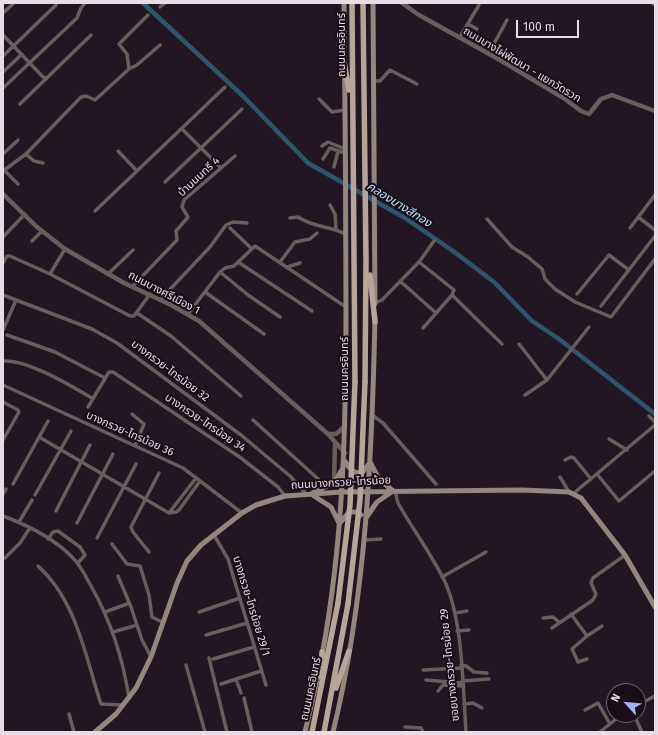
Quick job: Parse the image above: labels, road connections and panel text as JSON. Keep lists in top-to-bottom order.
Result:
{
  "streets": {
    "main road": ["ถนนนครอินทร์", "ถนนบางกรวย-ไทรน้อย"],
    "street": [
      "ถนนบางไผ่พัฒนา - แยกวัดรวก",
      "บ้านนนทรี 4",
      "ถนนบางศรีเมือง 1",
      "บางกรวย-ไทรน้อย 32",
      "บางกรวย-ไทรน้อย 34",
      "บางกรวย-ไทรน้อย 36",
      "บางกรวย-ไทรน้อย 29/1",
      "ซอยบางกรวย-ไทรน้อย 29"
    ]
  },
  "crossings": [
    ["ถนนนครอินทร์", "ถนนบางศรีเมือง 1"],
    ["ถนนนครอินทร์", "ถนนบางกรวย-ไทรน้อย"],
    ["บ้านนนทรี 4", "ถนนบางศรีเมือง 1"],
    ["บางกรวย-ไทรน้อย 32", "ถนนบางกรวย-ไทรน้อย"],
    ["บางกรวย-ไทรน้อย 34", "ถนนบางกรวย-ไทรน้อย"],
    ["บางกรวย-ไทรน้อย 36", "ถนนบางกรวย-ไทรน้อย"],
    ["ถนนบางกรวย-ไทรน้อย", "บางกรวย-ไทรน้อย 29/1"],
    ["ถนนบางกรวย-ไทรน้อย", "ซอยบางกรวย-ไทรน้อย 29"]
  ],
  "water": ["คลองบางสีทอง"],
  "scale_bar": "100 m",
  "north": "top left"
}
